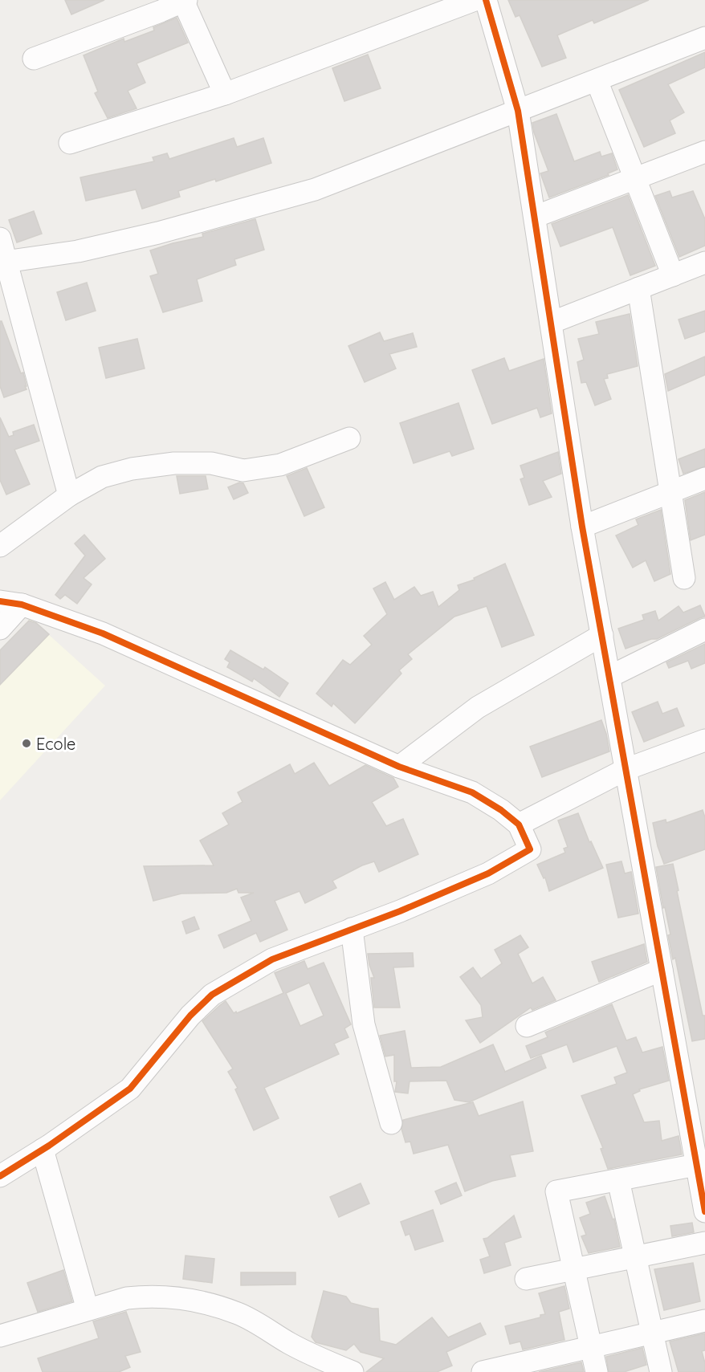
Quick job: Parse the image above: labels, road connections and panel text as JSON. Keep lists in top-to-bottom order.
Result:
{
  "places": ["Ecole"]
}
